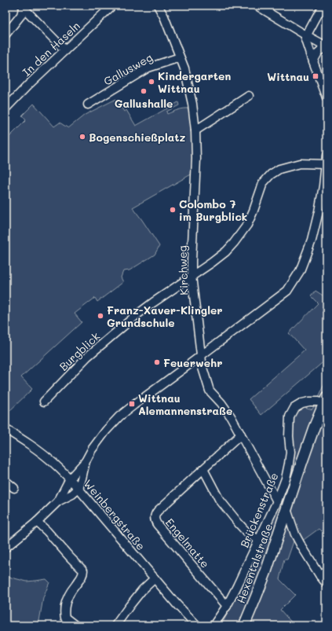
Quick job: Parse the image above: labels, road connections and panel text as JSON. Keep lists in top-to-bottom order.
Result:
{
  "streets": {
    "main road": ["Hexentalstraße"],
    "street": [
      "In den Haseln",
      "Gallusweg",
      "Kirchweg",
      "Burgblick",
      "Brückenstraße",
      "Weinbergstraße",
      "Engelmatte"
    ]
  },
  "crossings": [
    ["Gallusweg", "Kirchweg"],
    ["Kirchweg", "Burgblick"],
    ["Kirchweg", "Brückenstraße"],
    ["Kirchweg", "Engelmatte"],
    ["Brückenstraße", "Engelmatte"],
    ["Brückenstraße", "Hexentalstraße"]
  ],
  "places": {
    "transit": ["Wittnau", "Wittnau Alemannenstraße"],
    "other": [
      "Kindergarten Wittnau",
      "Gallushalle",
      "Bogenschießplatz",
      "Colombo 7 im Burgblick",
      "Franz-Xaver-Klingler Grundschule",
      "Feuerwehr"
    ]
  }
}
